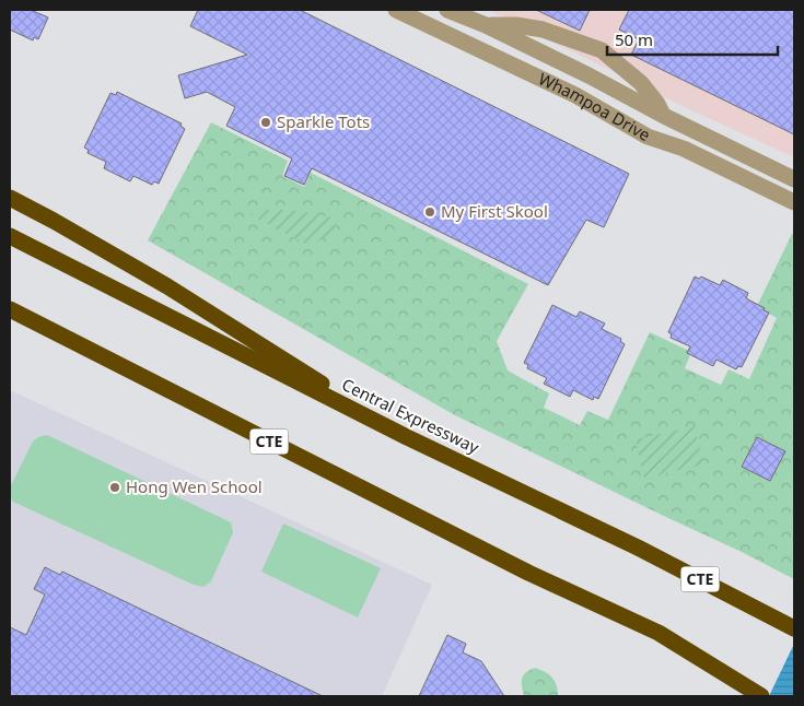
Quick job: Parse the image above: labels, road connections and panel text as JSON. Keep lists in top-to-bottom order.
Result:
{
  "streets": {
    "highway": ["Central Expressway", "CTE"],
    "street": ["Whampoa Drive"]
  },
  "places": ["Sparkle Tots", "My First Skool", "Hong Wen School"],
  "scale_bar": "50 m"
}
